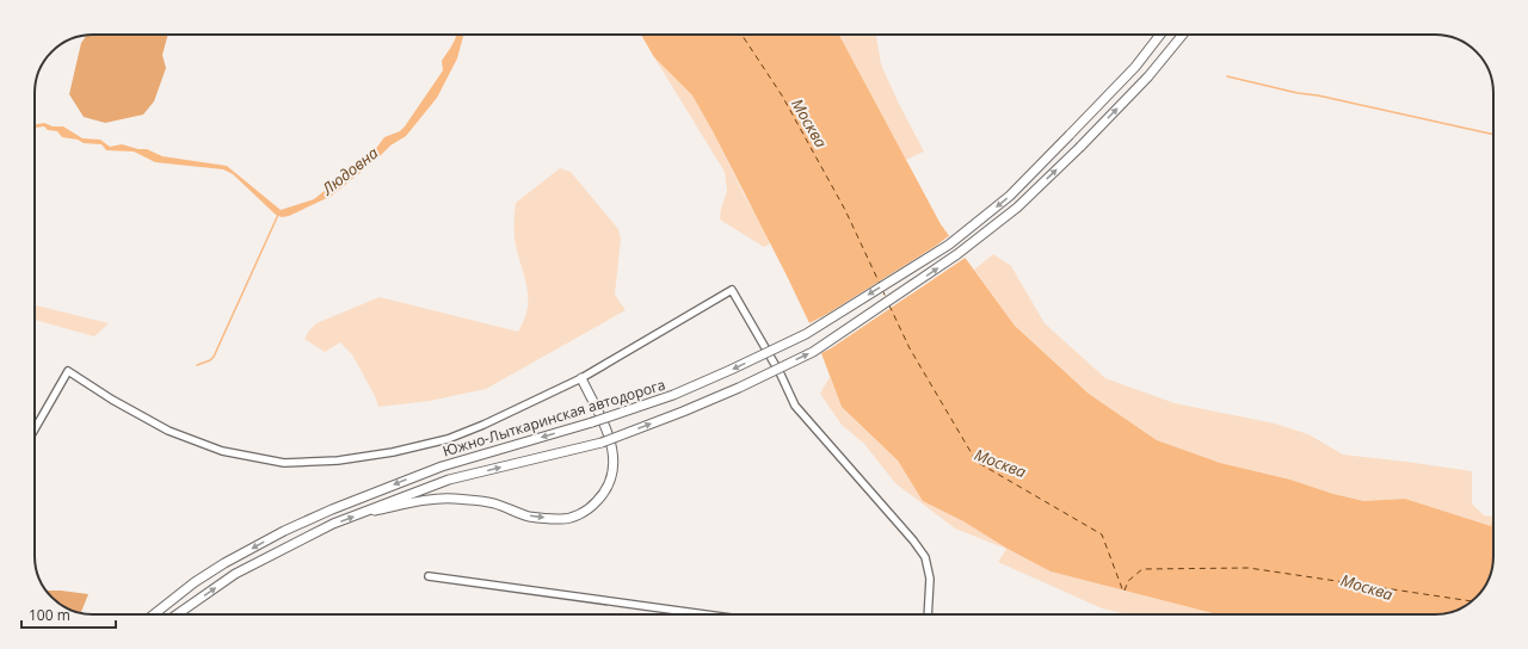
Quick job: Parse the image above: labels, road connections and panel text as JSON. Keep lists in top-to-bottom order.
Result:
{
  "streets": {
    "main road": ["Южно-Лыткаринская автодорога"]
  },
  "water": ["Москва", "Людовна"],
  "scale_bar": "100 m"
}
